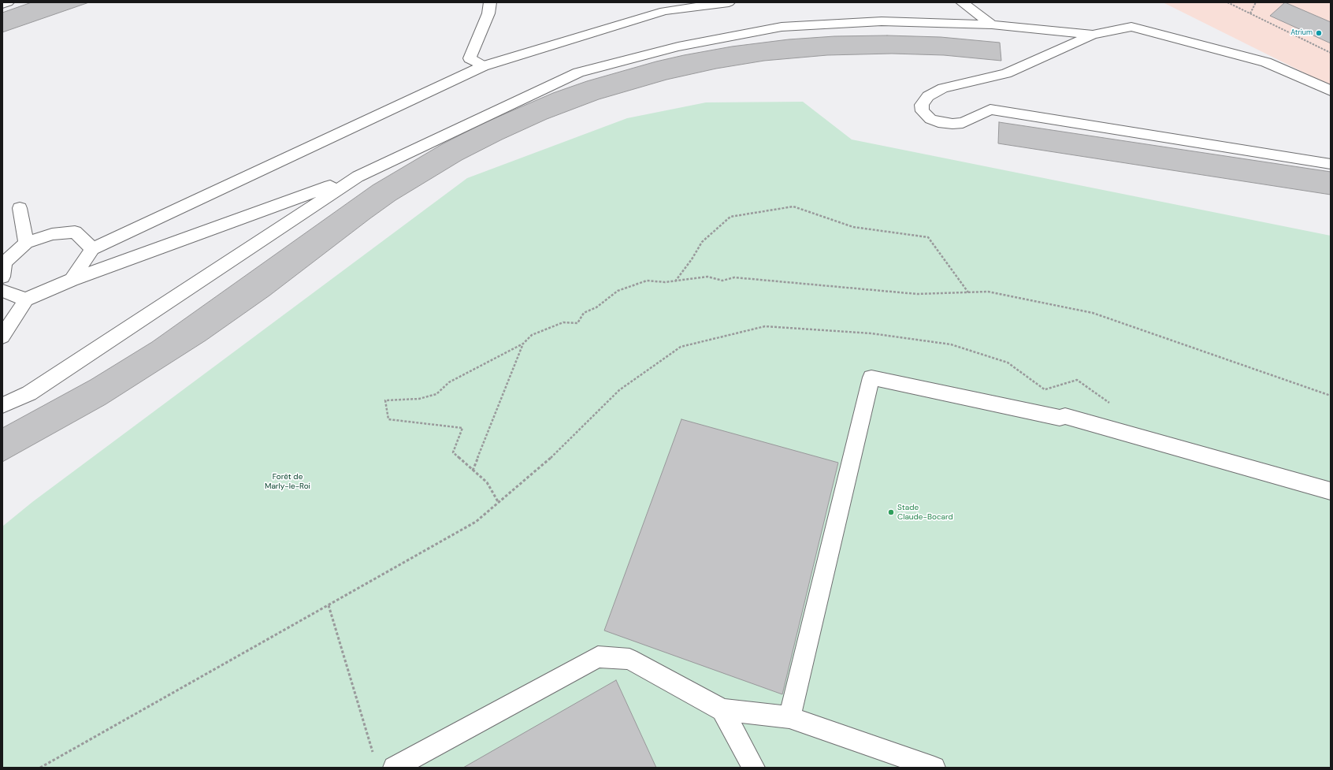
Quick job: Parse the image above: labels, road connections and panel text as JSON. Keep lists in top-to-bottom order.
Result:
{
  "parks": ["Forêt de Marly-le-Roi"],
  "places": ["Atrium", "Stade Claude-Bocard"]
}
